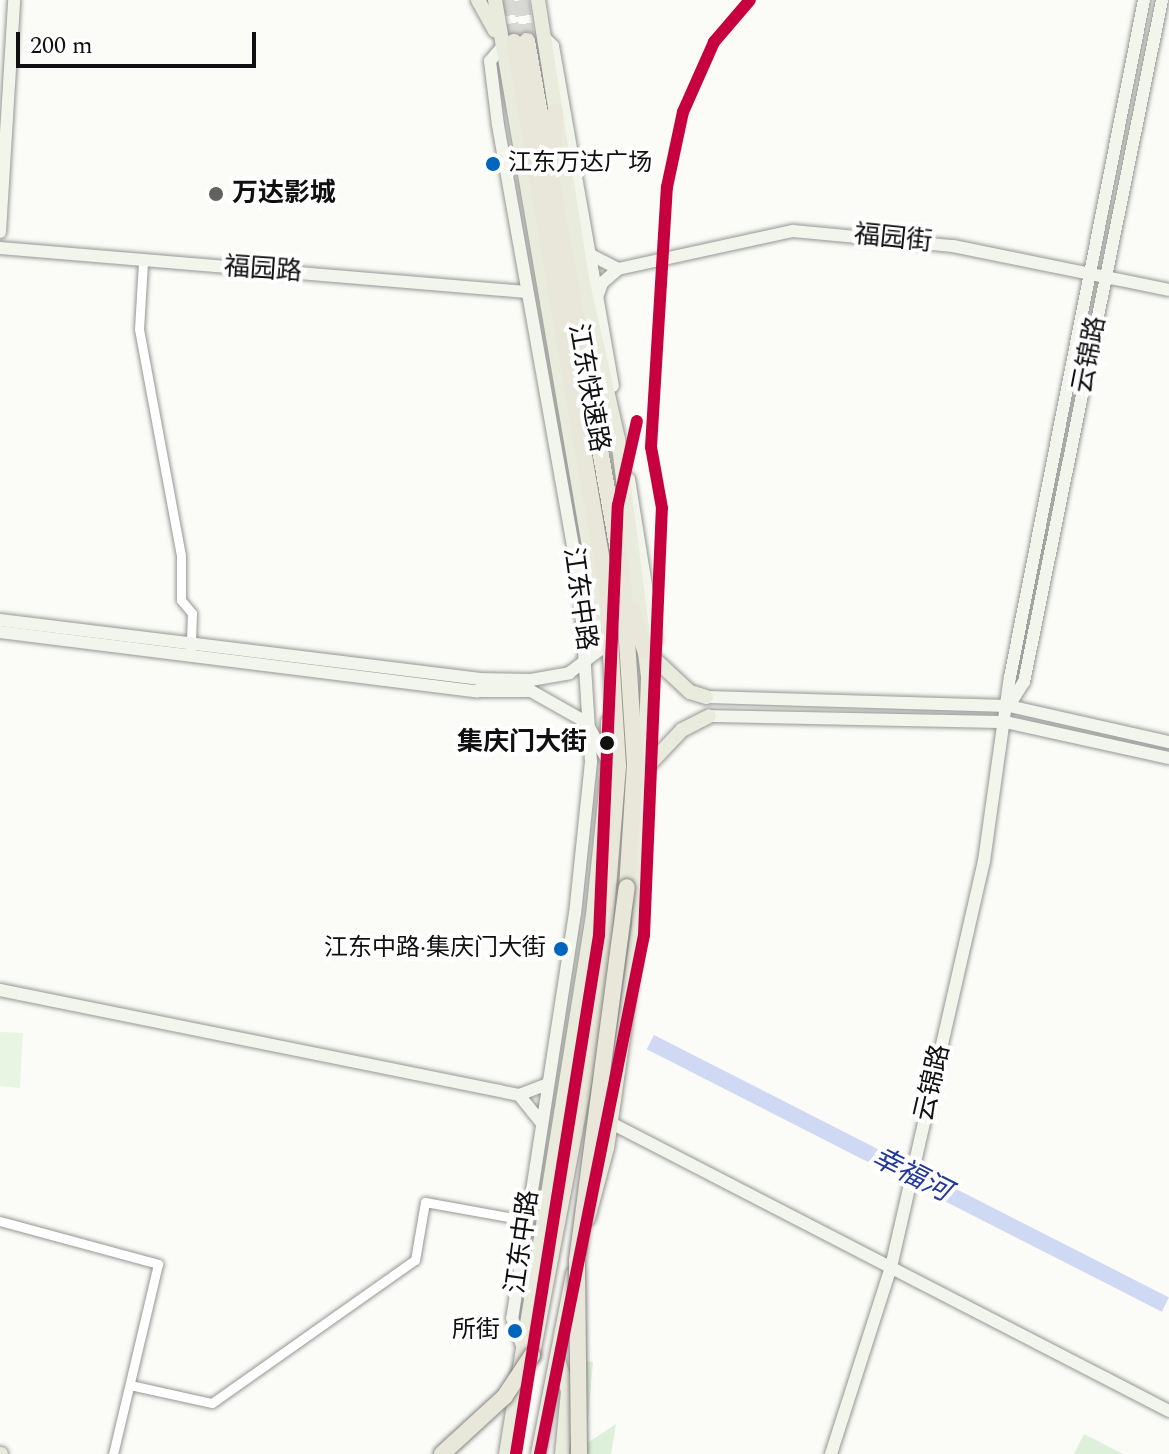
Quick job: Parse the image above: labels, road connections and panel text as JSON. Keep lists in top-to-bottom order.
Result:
{
  "streets": {
    "highway": ["江东快速路"],
    "main road": ["江东中路"],
    "street": ["福园街", "福园路", "云锦路"]
  },
  "crossings": [
    ["福园街", "云锦路"],
    ["福园路", "江东中路"],
    ["江东快速路", "江东中路"]
  ],
  "water": ["幸福河"],
  "places": [
    "江东万达广场",
    "万达影城",
    "集庆门大街",
    "江东中路·集庆门大街",
    "所街"
  ],
  "scale_bar": "200 m"
}
